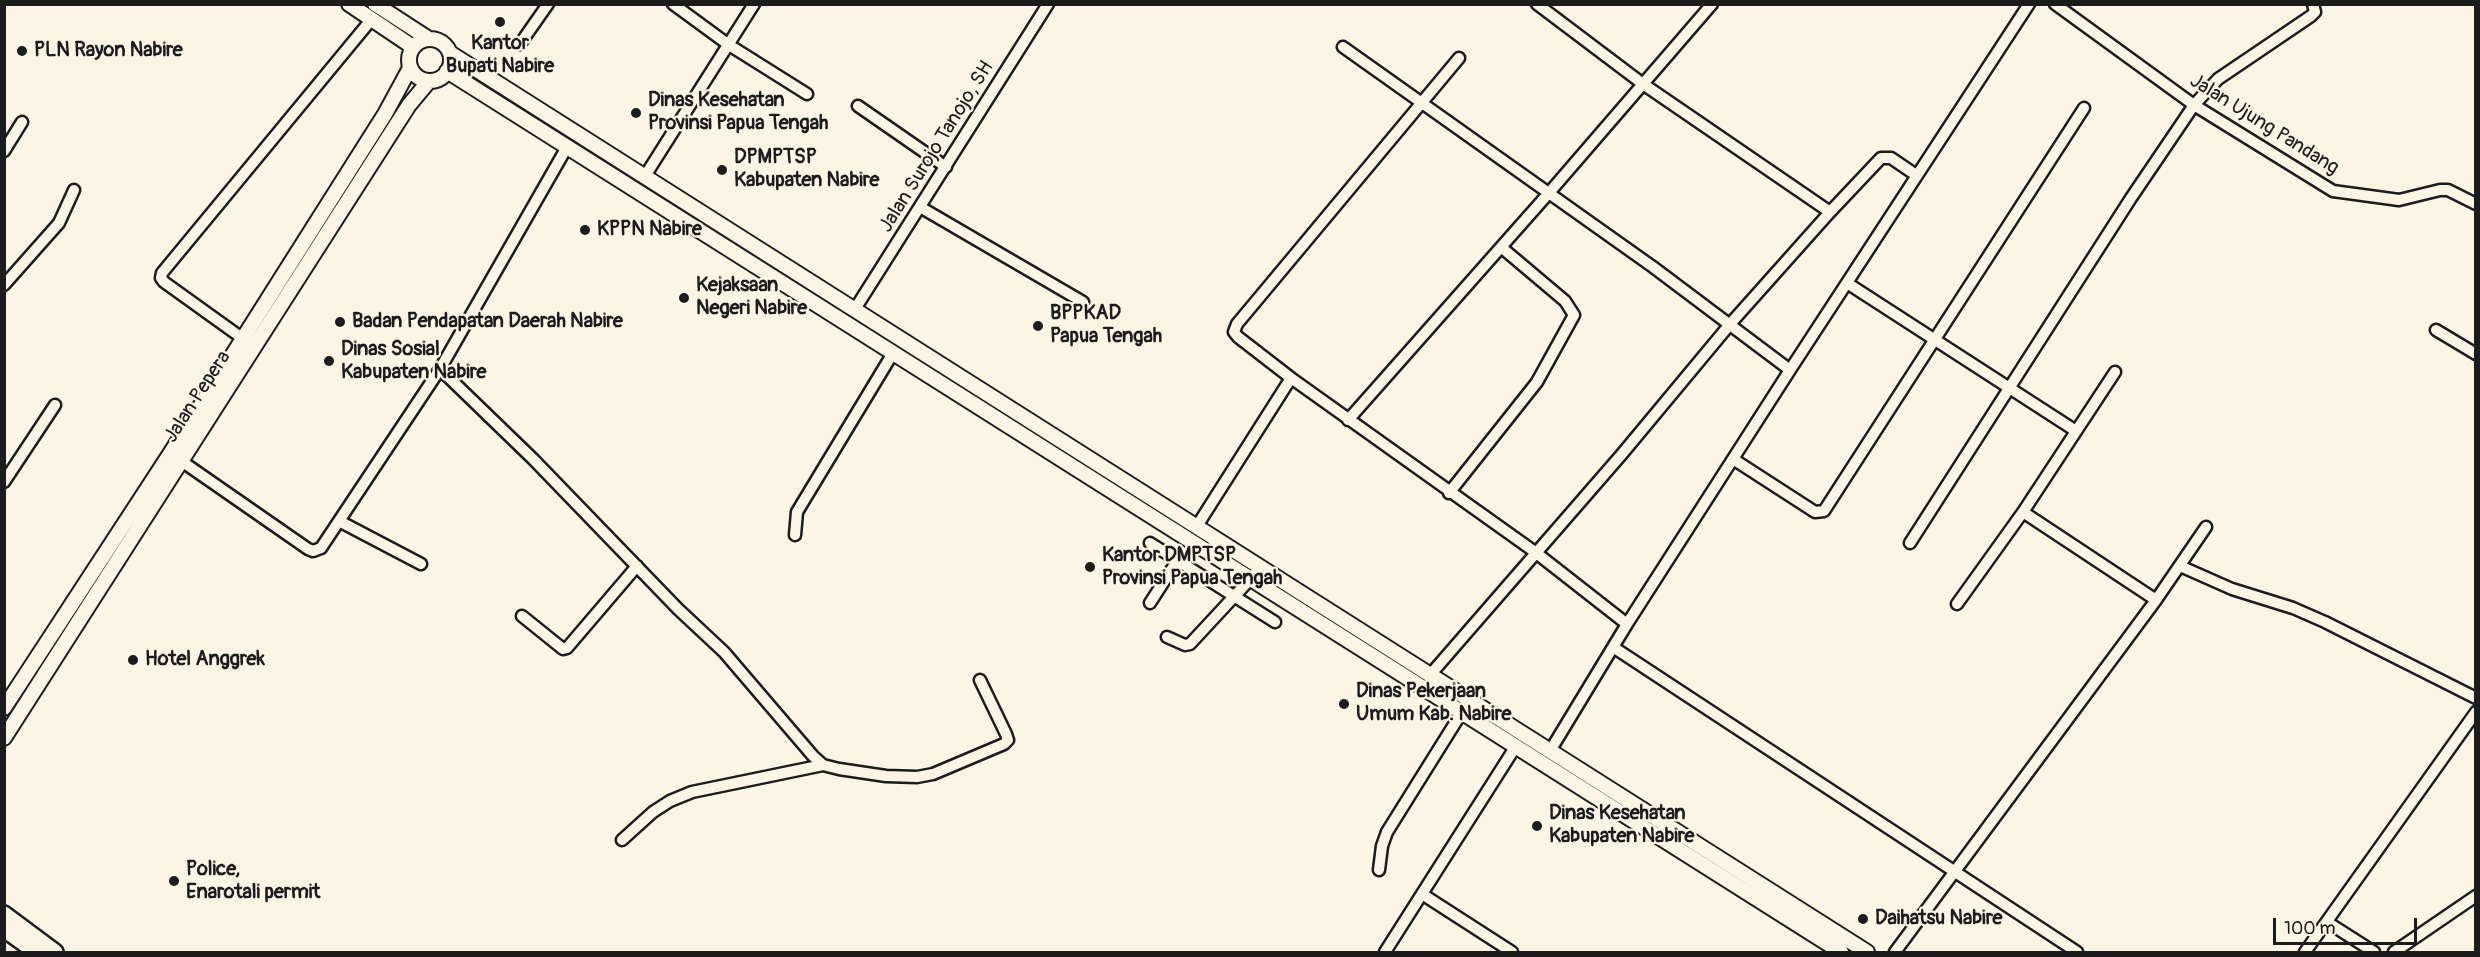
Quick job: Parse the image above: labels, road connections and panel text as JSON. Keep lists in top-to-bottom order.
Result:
{
  "streets": {
    "main road": ["Jalan Pepera"],
    "street": ["Jalan Ujung Pandang", "Jalan Surojo Tanojo, SH"]
  },
  "places": [
    "Kantor Bupati Nabire",
    "PLN Rayon Nabire",
    "Dinas Kesehatan Provinsi Papua Tengah",
    "DPMPTSP Kabupaten Nabire",
    "KPPN Nabire",
    "Kejaksaan Negeri Nabire",
    "Badan Pendapatan Daerah Nabire",
    "BPPKAD Papua Tengah",
    "Dinas Sosial Kabupaten Nabire",
    "Kantor DMPTSP Provinsi Papua Tengah",
    "Hotel Anggrek",
    "Dinas Pekerjaan Umum Kab. Nabire",
    "Dinas Kesehatan Kabupaten Nabire",
    "Police, Enarotali permit",
    "Daihatsu Nabire"
  ],
  "scale_bar": "100 m"
}
